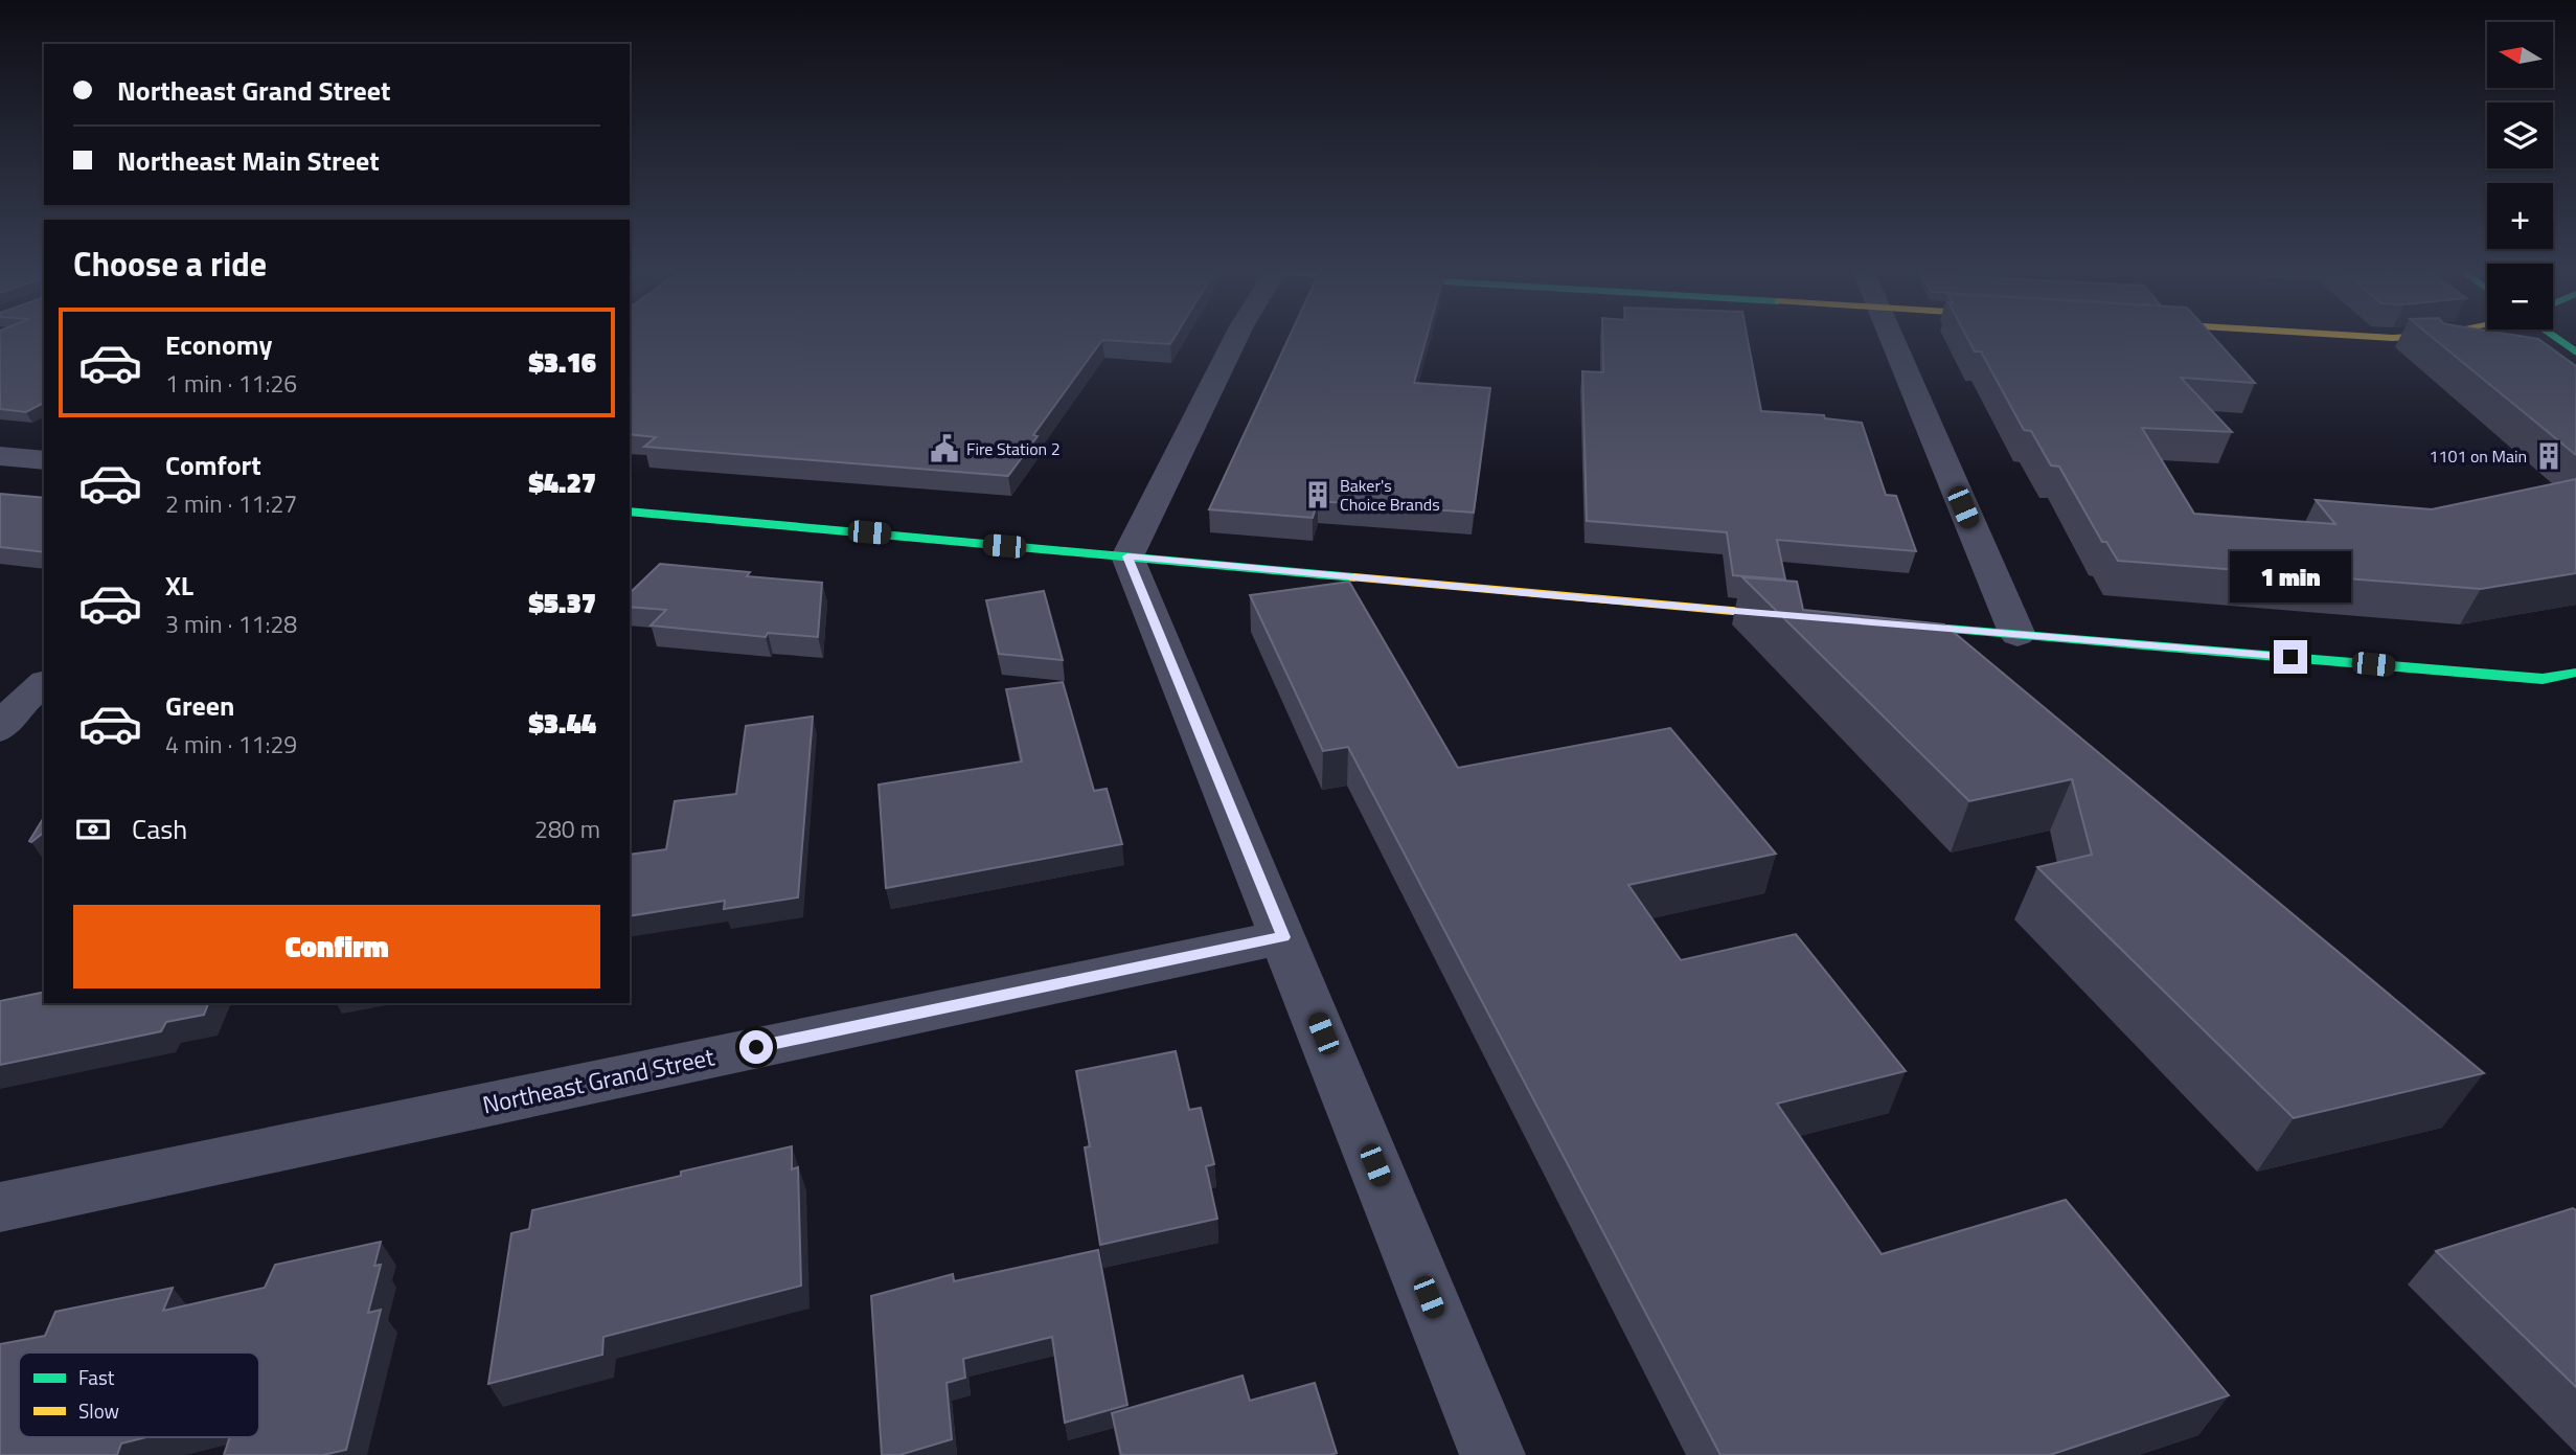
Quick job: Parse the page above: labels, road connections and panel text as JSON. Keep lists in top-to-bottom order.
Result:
{
  "streets": {
    "street": ["Northeast Grand Street"]
  },
  "places": {
    "public building": ["Fire Station 2"],
    "building": ["1101 on Main", "Baker's Choice Brands"]
  },
  "legend": ["Fast", "Slow"],
  "north": "left",
  "page": {
    "map_buttons": ["+", "−"],
    "banner": ["Northeast Grand Street", "Northeast Main Street"],
    "heading": "Choose a ride",
    "list": [
      {
        "name": "Economy",
        "note": "1 min · 11:26",
        "value": "$3.16"
      },
      {
        "name": "Comfort",
        "note": "2 min · 11:27",
        "value": "$4.27"
      },
      {
        "name": "XL",
        "note": "3 min · 11:28",
        "value": "$5.37"
      },
      {
        "name": "Green",
        "note": "4 min · 11:29",
        "value": "$3.44"
      }
    ],
    "bubble": "1 min",
    "pay": ["Cash", "280 m"],
    "buttons": "Confirm"
  }
}
